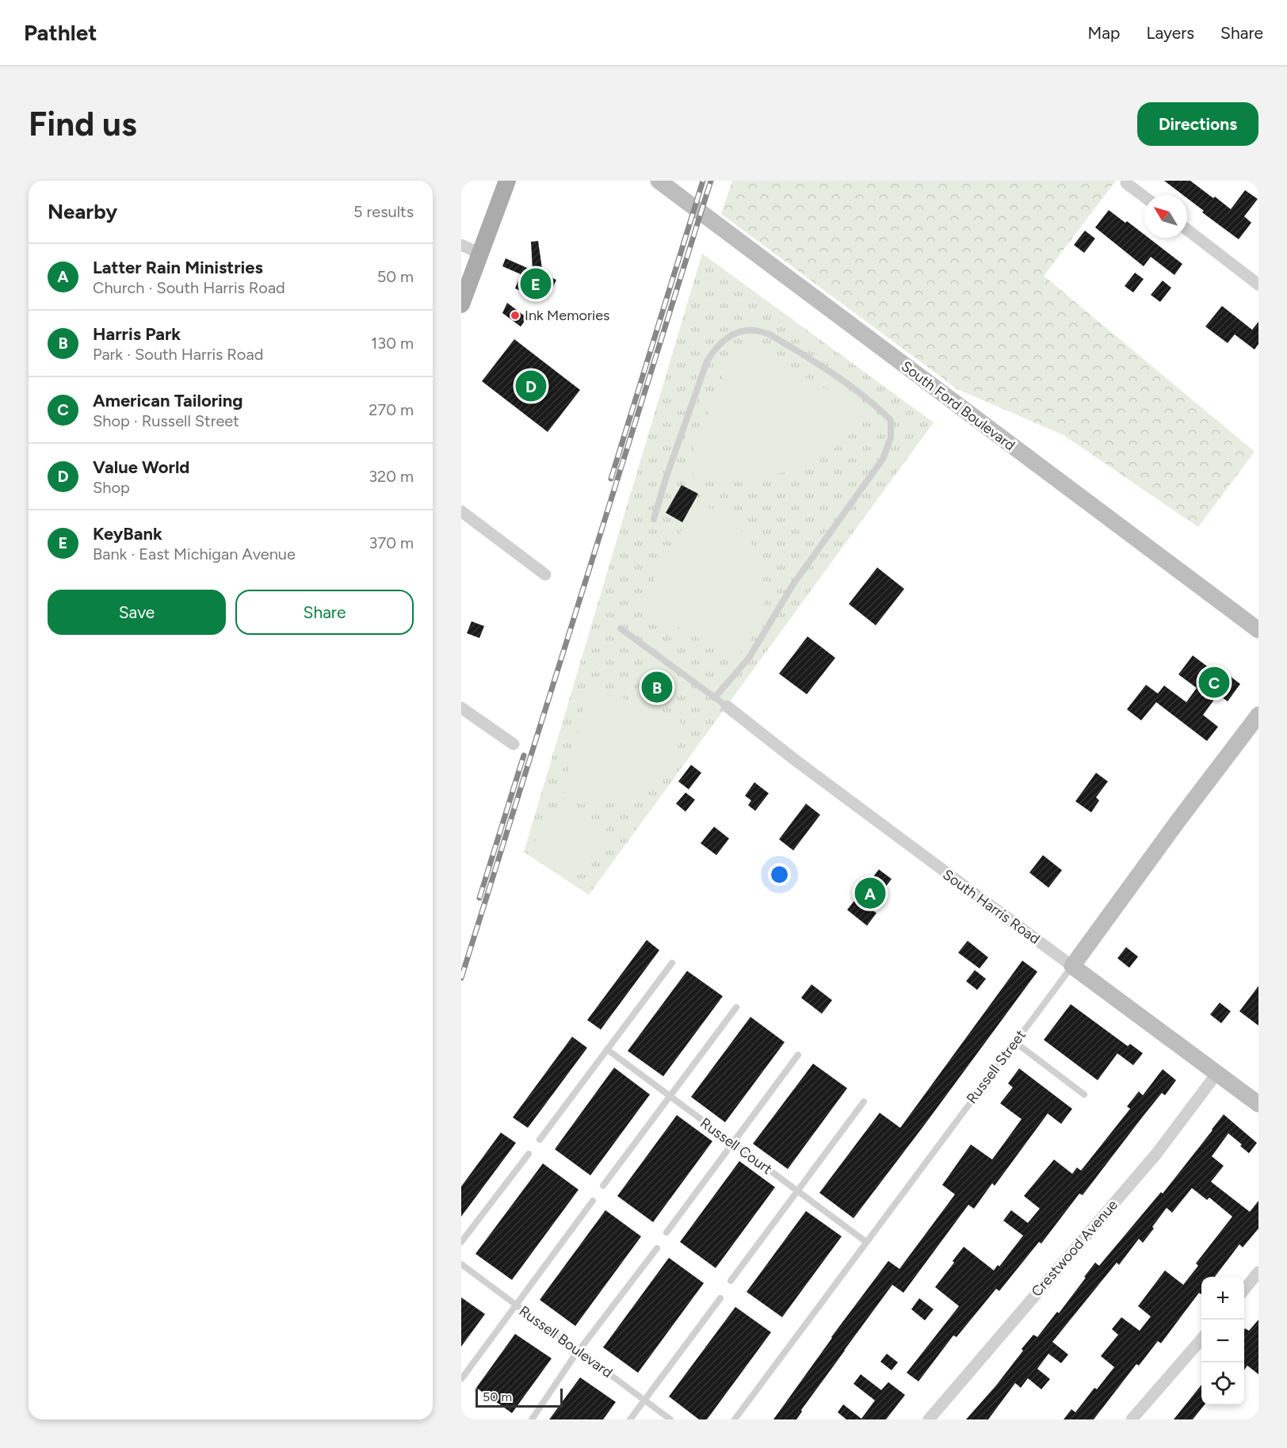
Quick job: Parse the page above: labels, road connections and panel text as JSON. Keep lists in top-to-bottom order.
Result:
{
  "streets": {
    "main road": ["South Ford Boulevard", "South Harris Road", "Russell Street"],
    "street": ["Crestwood Avenue"],
    "lane": ["Russell Court", "Russell Boulevard"]
  },
  "crossings": [
    ["South Harris Road", "Russell Street"],
    ["South Harris Road", "Crestwood Avenue"],
    ["Russell Street", "Russell Court"]
  ],
  "places": ["Ink Memories"],
  "scale_bar": "50 m",
  "north": "top left",
  "page": {
    "header": "Pathlet",
    "nav": ["Map", "Layers", "Share"],
    "buttons": [
      "Directions",
      ["Save", "Share"]
    ],
    "title": "Find us",
    "heading": ["Nearby", "5 results"],
    "list": [
      {
        "mark": "A",
        "name": "Latter Rain Ministries",
        "note": "Church · South Harris Road",
        "value": "50 m"
      },
      {
        "mark": "B",
        "name": "Harris Park",
        "note": "Park · South Harris Road",
        "value": "130 m"
      },
      {
        "mark": "C",
        "name": "American Tailoring",
        "note": "Shop · Russell Street",
        "value": "270 m"
      },
      {
        "mark": "D",
        "name": "Value World",
        "note": "Shop",
        "value": "320 m"
      },
      {
        "mark": "E",
        "name": "KeyBank",
        "note": "Bank · East Michigan Avenue",
        "value": "370 m"
      }
    ],
    "pins": [
      "E",
      "D",
      "C",
      "B",
      "A"
    ],
    "map_buttons": ["+", "−"],
    "scale": "50 m"
  }
}
